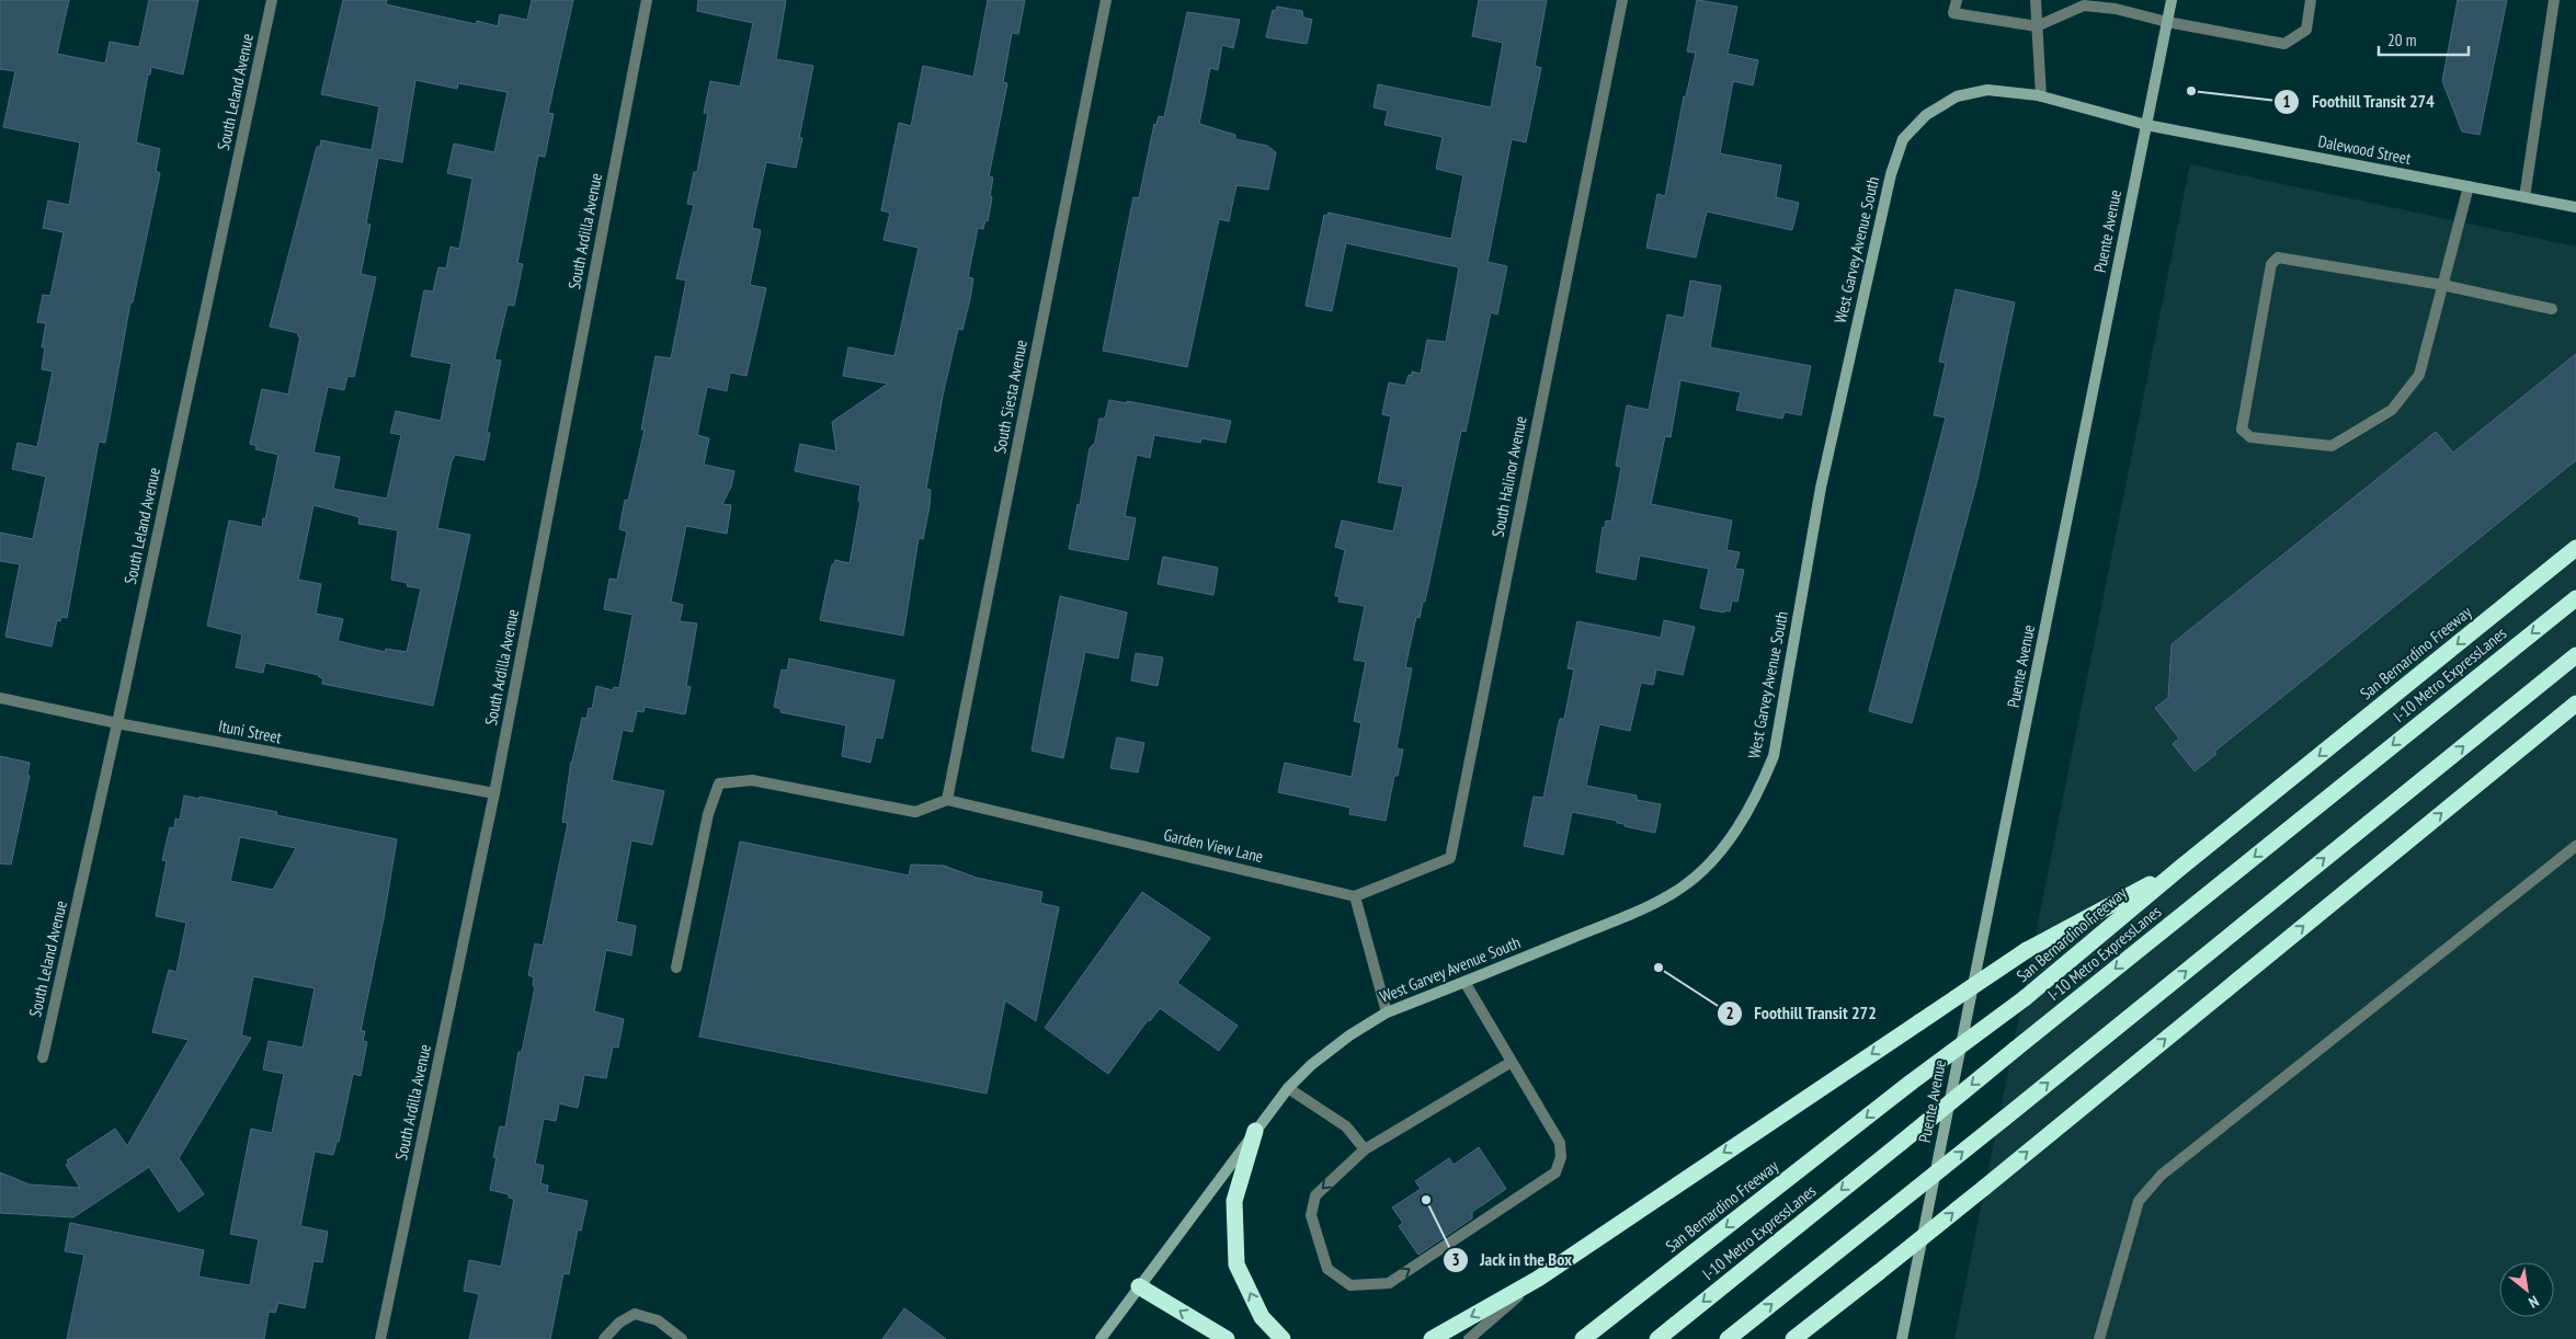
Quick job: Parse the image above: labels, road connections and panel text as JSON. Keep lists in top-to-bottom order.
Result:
{
  "streets": {
    "highway": ["San Bernardino Freeway", "I-10 Metro ExpressLanes"],
    "main road": ["Dalewood Street", "Puente Avenue", "West Garvey Avenue South"],
    "street": [
      "South Leland Avenue",
      "South Ardilla Avenue",
      "South Siesta Avenue",
      "South Halinor Avenue",
      "Ituni Street",
      "Garden View Lane"
    ]
  },
  "crossings": [
    ["South Leland Avenue", "Ituni Street"],
    ["Dalewood Street", "Puente Avenue"],
    ["Dalewood Street", "West Garvey Avenue South"],
    ["South Ardilla Avenue", "Ituni Street"],
    ["Puente Avenue", "West Garvey Avenue South"],
    ["South Siesta Avenue", "Garden View Lane"],
    ["South Halinor Avenue", "Garden View Lane"]
  ],
  "places": ["Foothill Transit 274", "Foothill Transit 272", "Jack in the Box"],
  "scale_bar": "20 m",
  "north": "bottom right"
}
